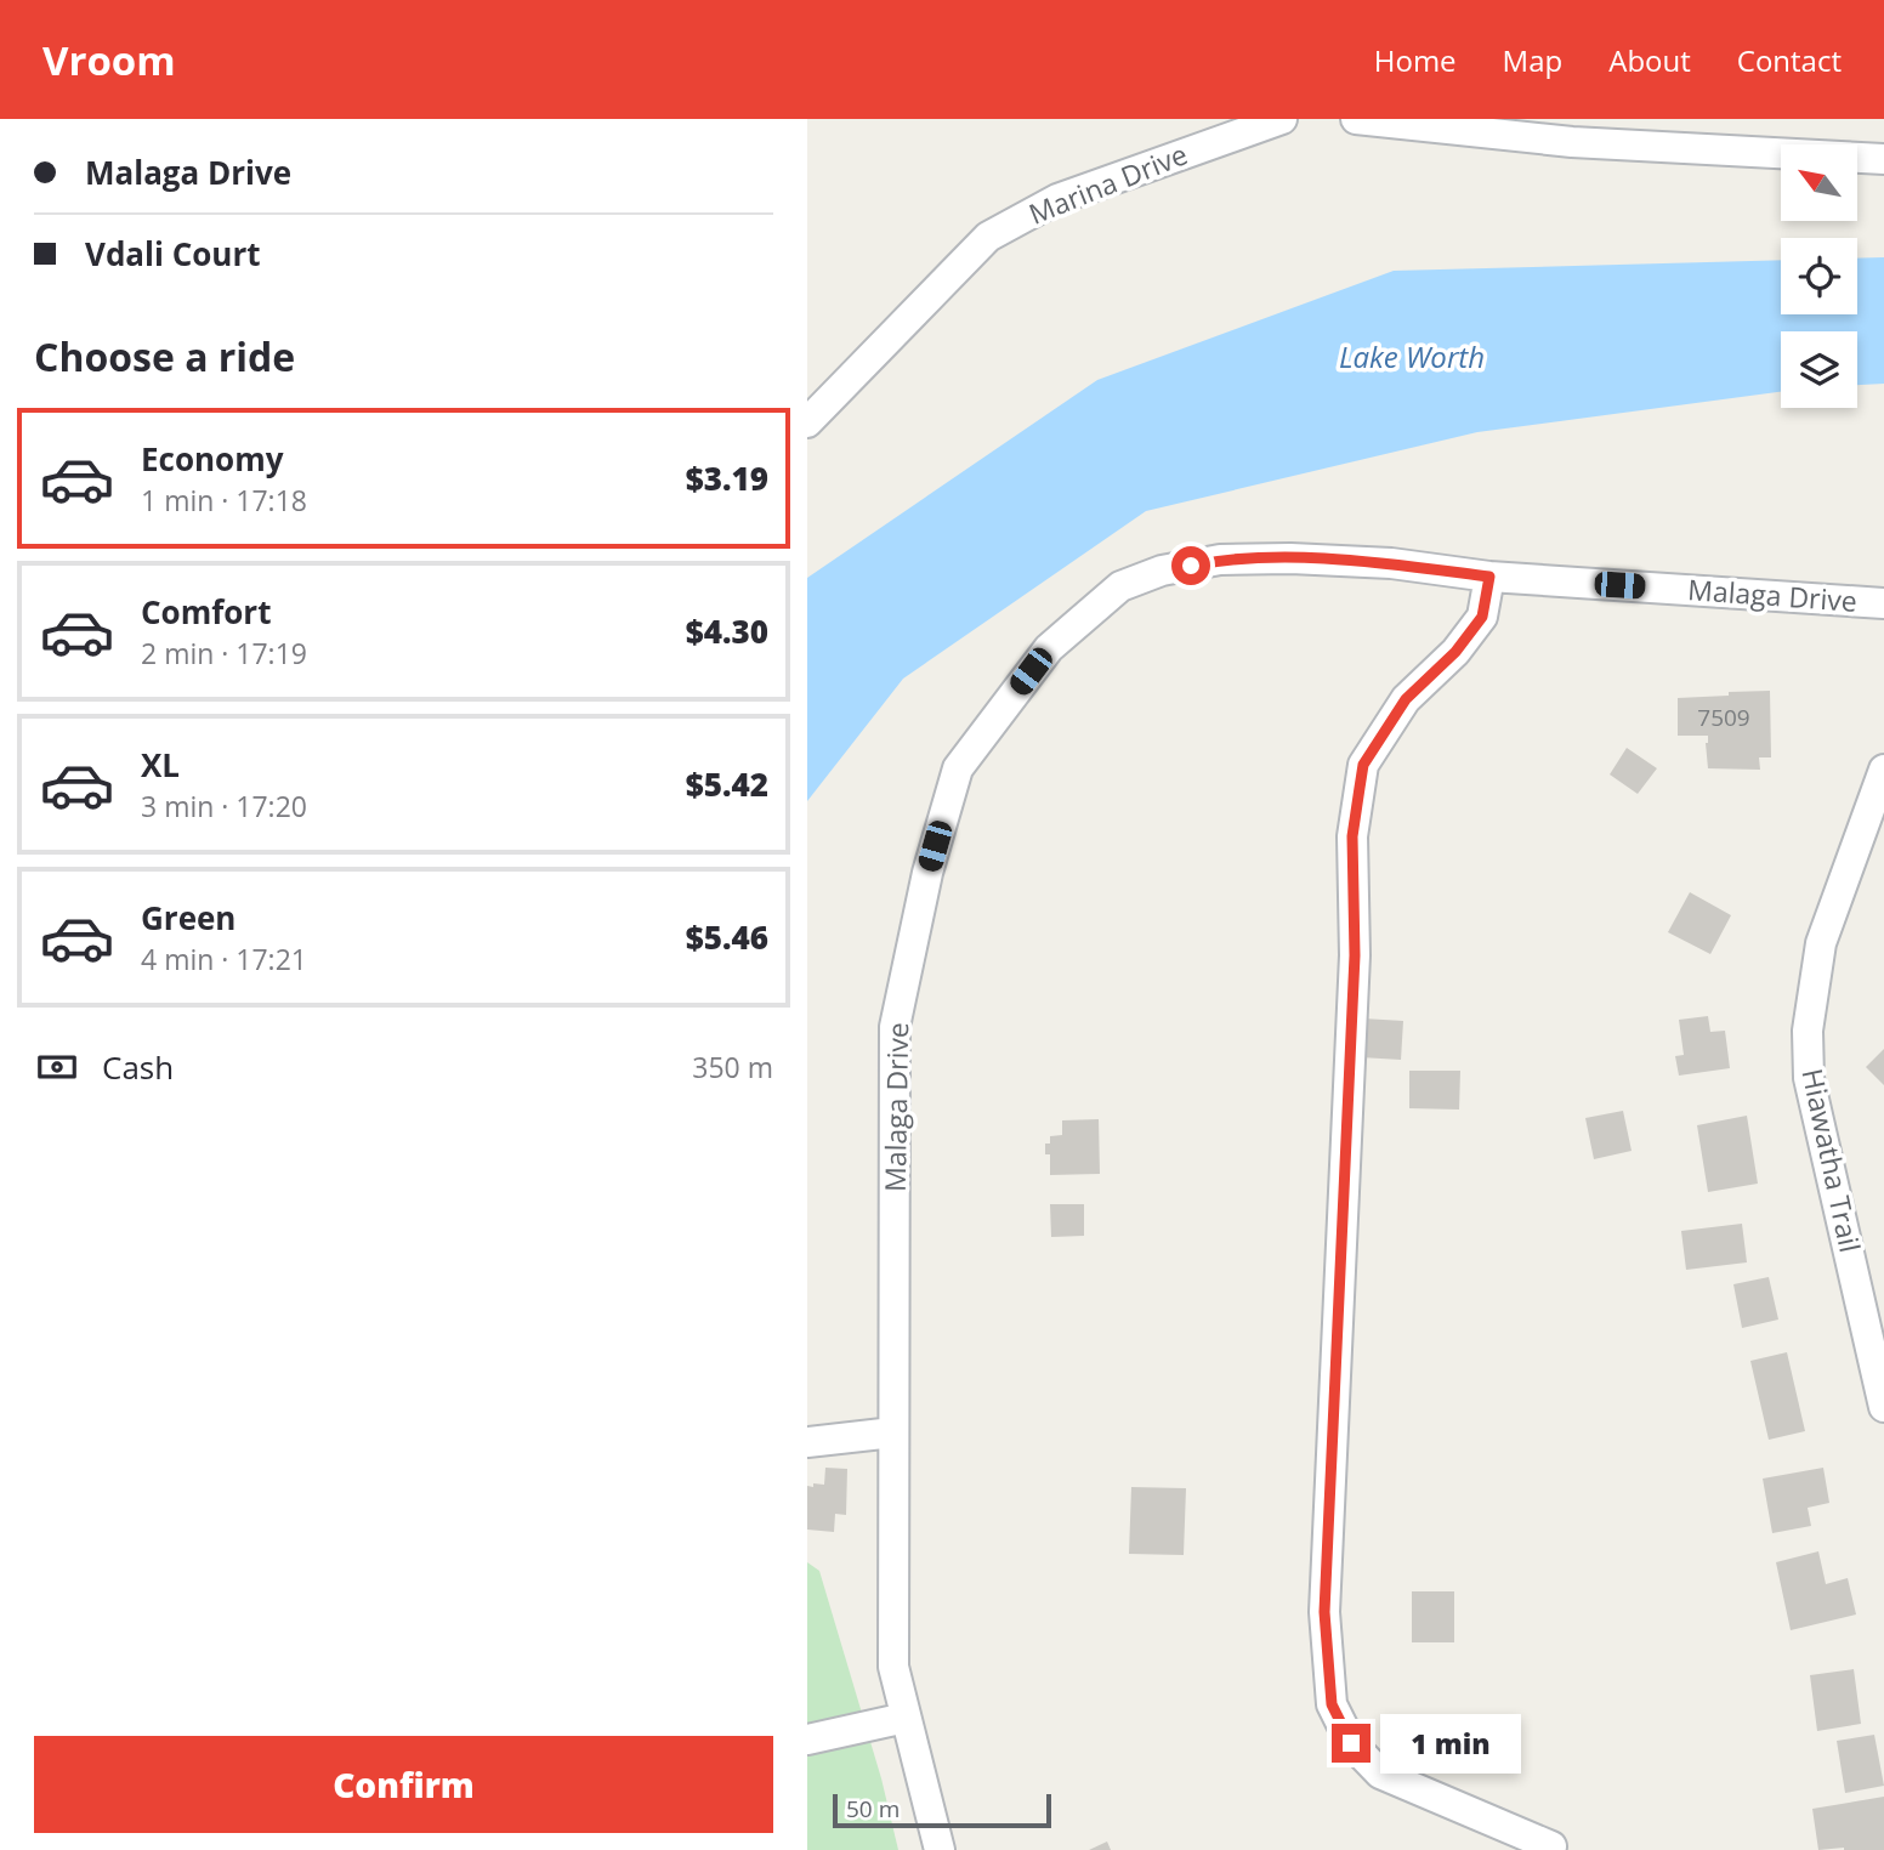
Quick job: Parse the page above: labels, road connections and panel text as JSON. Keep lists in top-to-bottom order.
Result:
{
  "streets": {
    "street": ["Marina Drive", "Malaga Drive", "Hiawatha Trail"]
  },
  "water": ["Lake Worth"],
  "house_numbers": ["7509"],
  "scale_bar": "50 m",
  "north": "top left",
  "page": {
    "header": "Vroom",
    "nav": [
      "Home",
      "Map",
      "About",
      "Contact"
    ],
    "banner": ["Malaga Drive", "Vdali Court"],
    "heading": "Choose a ride",
    "list": [
      {
        "name": "Economy",
        "note": "1 min · 17:18",
        "value": "$3.19"
      },
      {
        "name": "Comfort",
        "note": "2 min · 17:19",
        "value": "$4.30"
      },
      {
        "name": "XL",
        "note": "3 min · 17:20",
        "value": "$5.42"
      },
      {
        "name": "Green",
        "note": "4 min · 17:21",
        "value": "$5.46"
      }
    ],
    "pay": ["Cash", "350 m"],
    "bubble": "1 min",
    "buttons": "Confirm",
    "scale": "50 m"
  }
}
